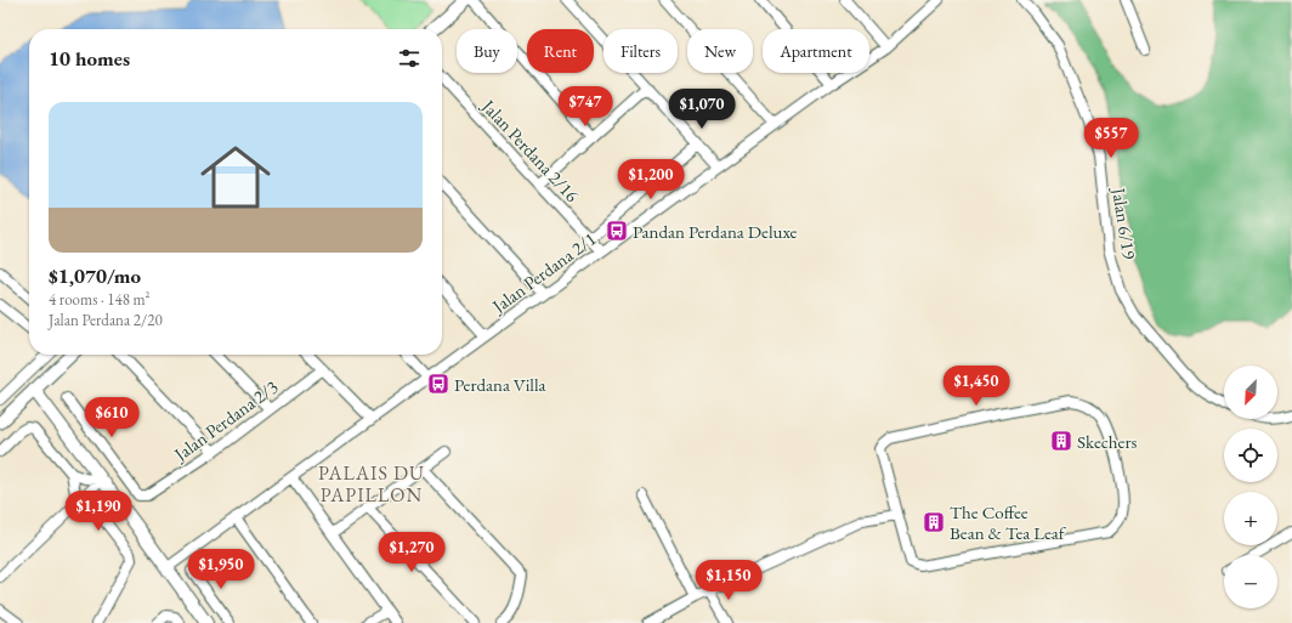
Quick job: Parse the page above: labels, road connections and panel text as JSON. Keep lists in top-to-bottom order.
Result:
{
  "streets": {
    "street": [
      "Jalan Perdana 2/16",
      "Jalan 6/19",
      "Jalan Perdana 2/1",
      "Jalan Perdana 2/3"
    ]
  },
  "crossings": [
    ["Jalan Perdana 2/16", "Jalan Perdana 2/1"]
  ],
  "districts": ["PALAIS DU PAPILLON"],
  "places": {
    "bus stop": ["Pandan Perdana Deluxe", "Perdana Villa"],
    "building": ["Skechers", "The Coffee Bean & Tea Leaf"]
  },
  "north": "bottom left",
  "page": {
    "chip": [
      "Buy",
      "Rent",
      "Filters",
      "New",
      "Apartment"
    ],
    "heading": "10 homes",
    "price": [
      "$747",
      "$1,070",
      "$557",
      "$1,200",
      "$1,450",
      "$610",
      "$1,190",
      "$1,270",
      "$1,950",
      "$1,150"
    ],
    "list": [
      {
        "name": "$1,070/mo",
        "note": "4 rooms · 148 m² · Jalan Perdana 2/20"
      }
    ],
    "map_buttons": ["+", "−"]
  }
}
